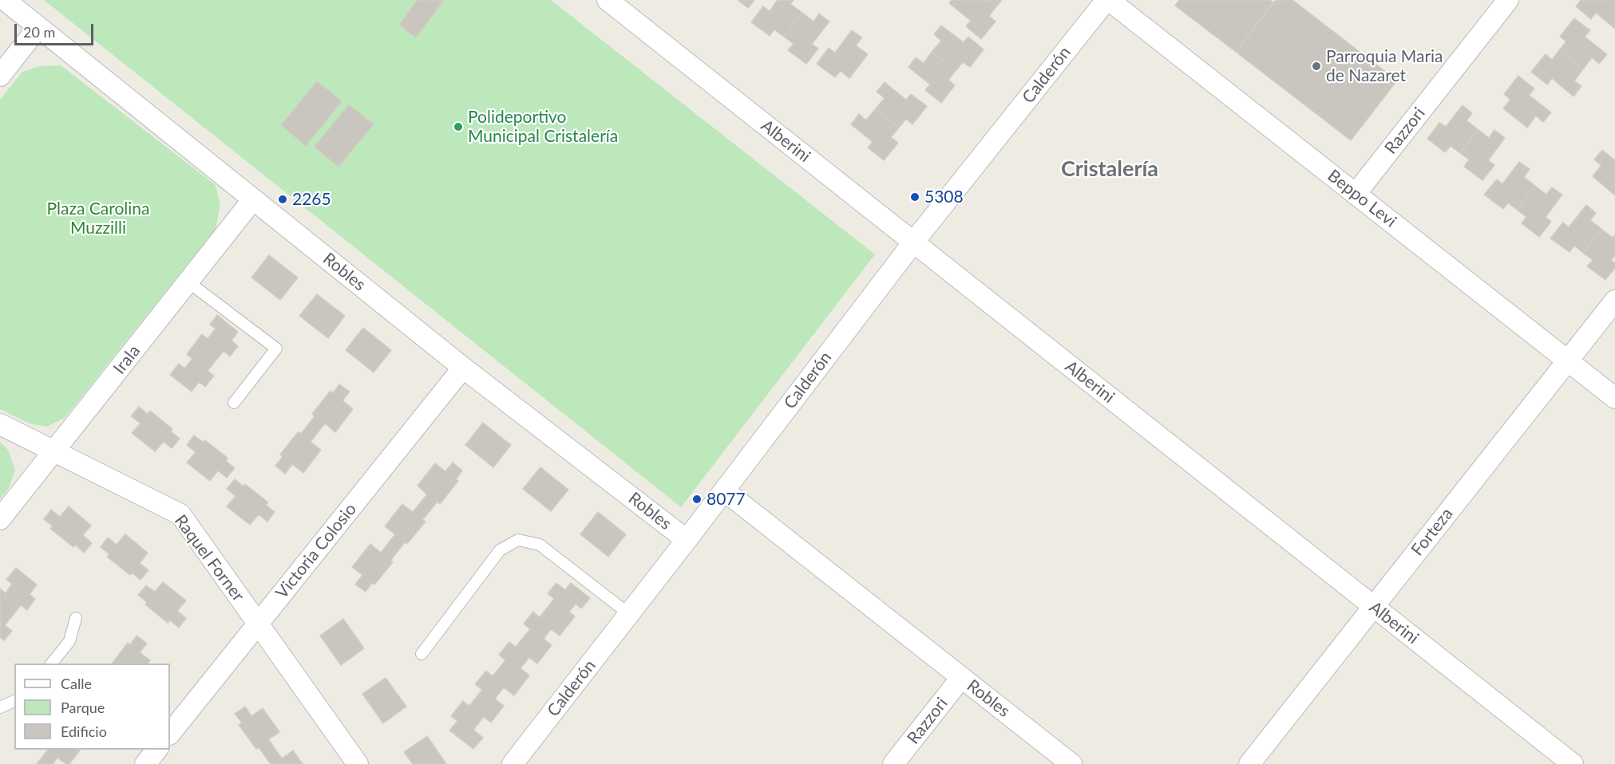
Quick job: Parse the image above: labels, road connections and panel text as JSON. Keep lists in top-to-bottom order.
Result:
{
  "streets": {
    "street": [
      "Calderón",
      "Razzori",
      "Alberini",
      "Beppo Levi",
      "Robles",
      "Irala",
      "Forteza",
      "Victoria Colosio",
      "Raquel Forner"
    ]
  },
  "crossings": [
    ["Calderón", "Alberini"],
    ["Calderón", "Beppo Levi"],
    ["Calderón", "Robles"],
    ["Razzori", "Beppo Levi"],
    ["Razzori", "Robles"],
    ["Alberini", "Forteza"],
    ["Beppo Levi", "Forteza"],
    ["Robles", "Irala"],
    ["Robles", "Victoria Colosio"],
    ["Irala", "Raquel Forner"],
    ["Victoria Colosio", "Raquel Forner"]
  ],
  "districts": ["Cristalería"],
  "parks": ["Plaza Carolina Muzzilli"],
  "places": [
    "Parroquia Maria de Nazaret",
    "Polideportivo Municipal Cristalería",
    "5308",
    "2265",
    "8077"
  ],
  "legend": ["Calle", "Parque", "Edificio"],
  "scale_bar": "20 m"
}
